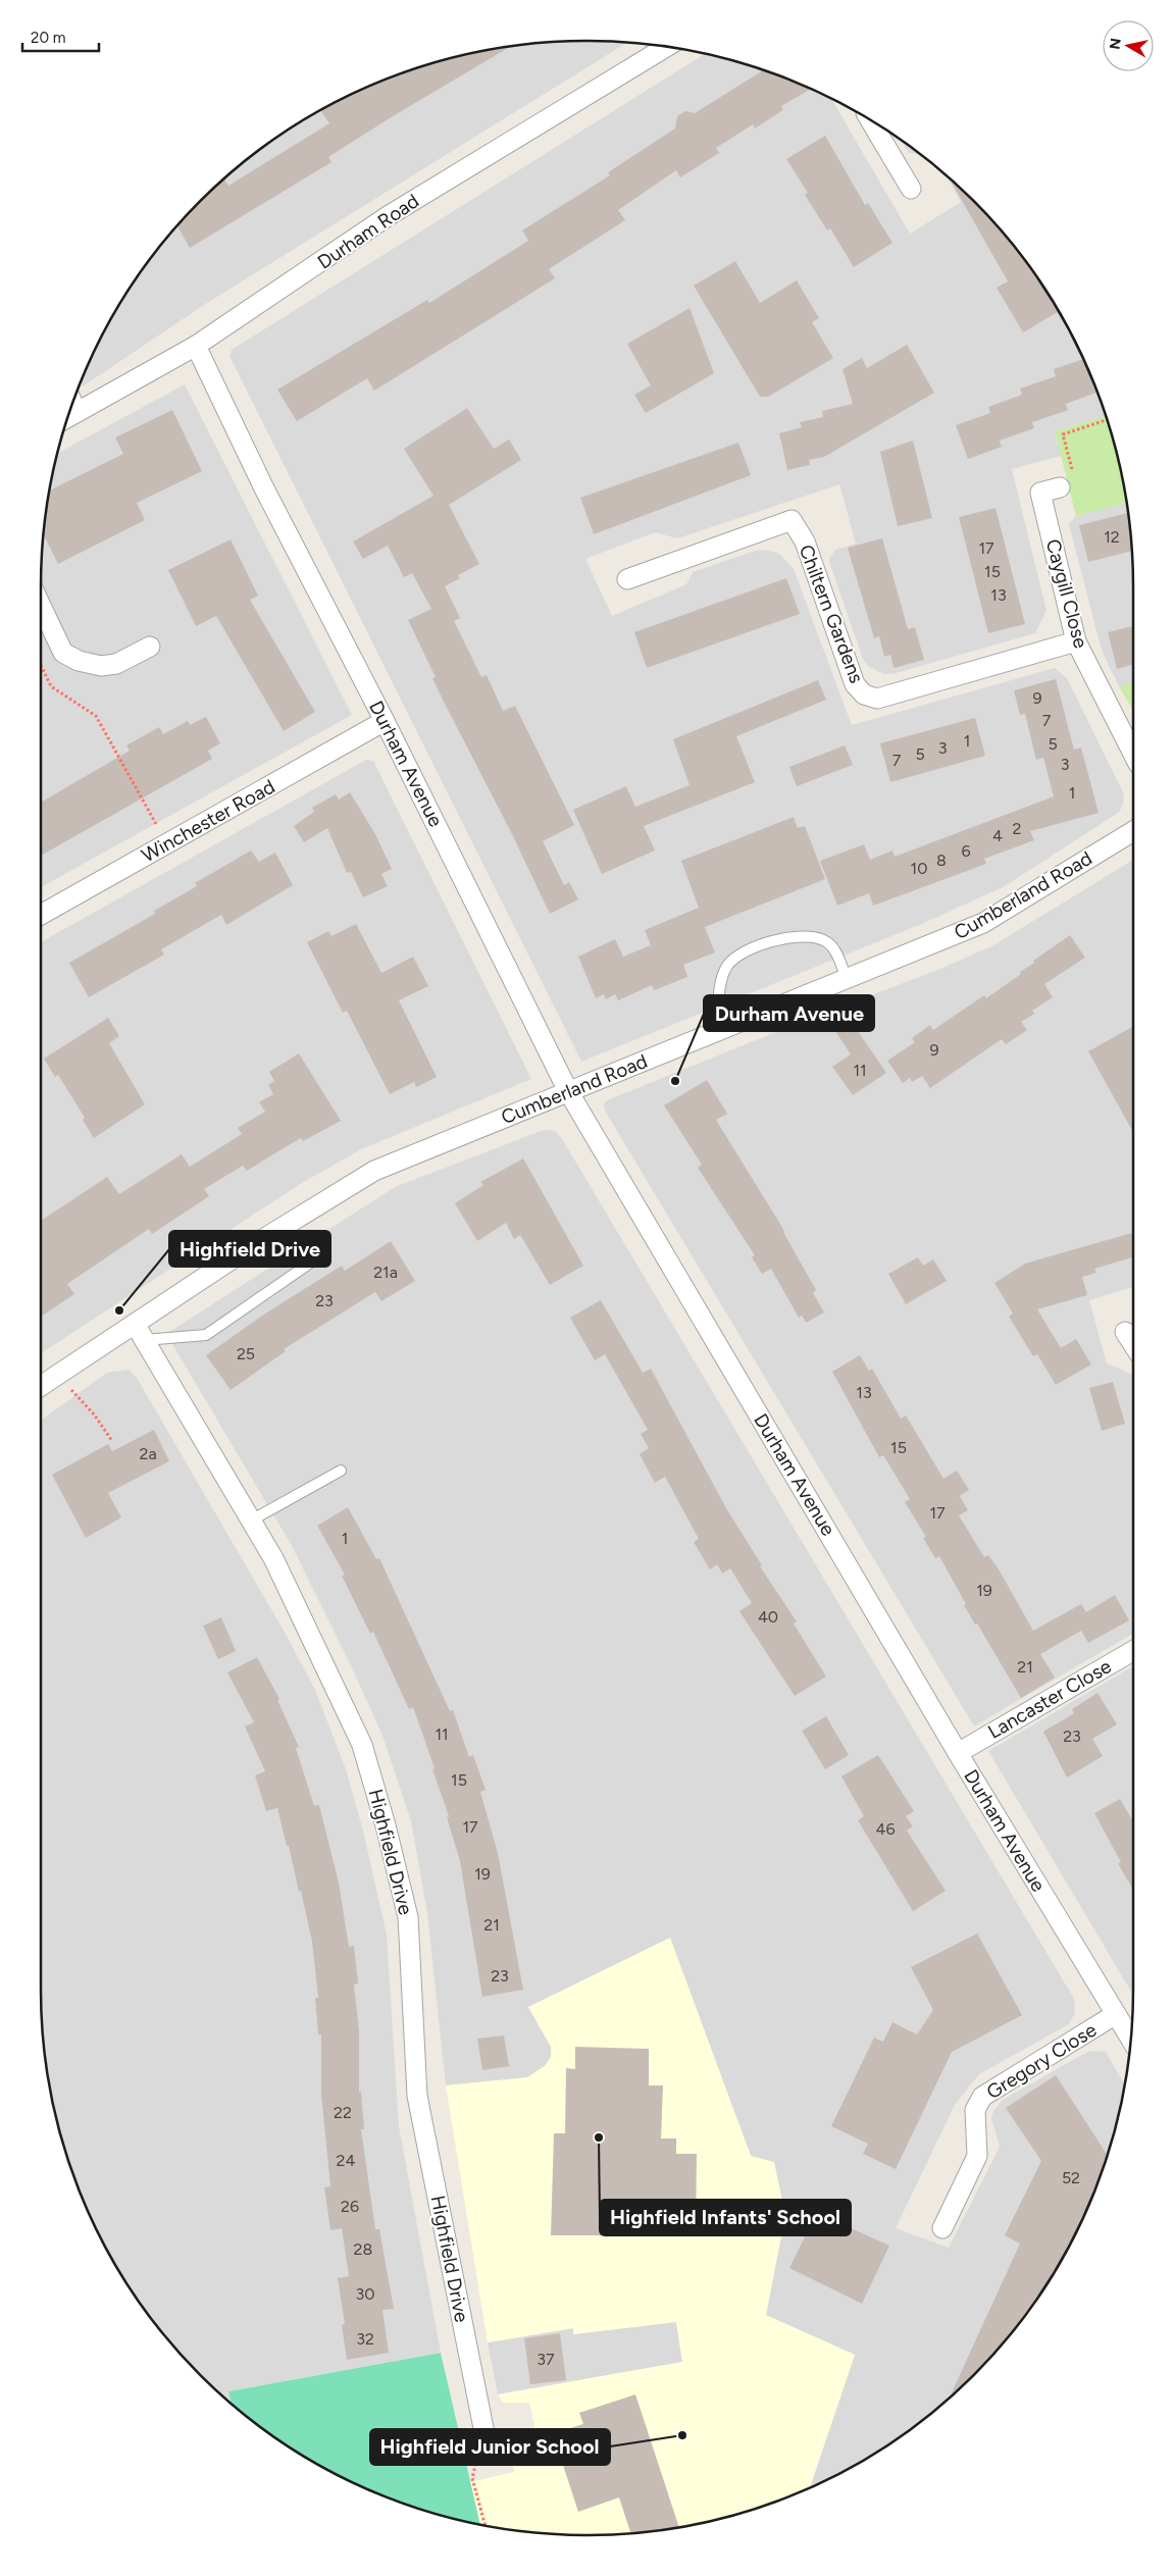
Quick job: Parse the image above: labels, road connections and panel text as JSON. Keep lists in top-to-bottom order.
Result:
{
  "streets": {
    "street": [
      "Durham Road",
      "Caygill Close",
      "Chiltern Gardens",
      "Durham Avenue",
      "Winchester Road",
      "Cumberland Road",
      "Lancaster Close",
      "Highfield Drive",
      "Gregory Close"
    ]
  },
  "crossings": [
    ["Durham Road", "Durham Avenue"],
    ["Caygill Close", "Chiltern Gardens"],
    ["Durham Avenue", "Winchester Road"],
    ["Durham Avenue", "Cumberland Road"],
    ["Durham Avenue", "Lancaster Close"],
    ["Durham Avenue", "Gregory Close"],
    ["Cumberland Road", "Highfield Drive"]
  ],
  "places": [
    "Durham Avenue",
    "Highfield Drive",
    "Highfield Infants' School",
    "Highfield Junior School"
  ],
  "house_numbers": [
    "12",
    "17",
    "15",
    "13",
    "9",
    "7",
    "1",
    "5",
    "3",
    "5",
    "7",
    "3",
    "1",
    "2",
    "4",
    "6",
    "8",
    "10",
    "9",
    "11",
    "21a",
    "23",
    "25",
    "13",
    "15",
    "2a",
    "17",
    "1",
    "19",
    "40",
    "21",
    "11",
    "23",
    "15",
    "17",
    "46",
    "19",
    "21",
    "23",
    "22",
    "24",
    "52",
    "26",
    "28",
    "30",
    "32",
    "37"
  ],
  "scale_bar": "20 m",
  "north": "left"
}
